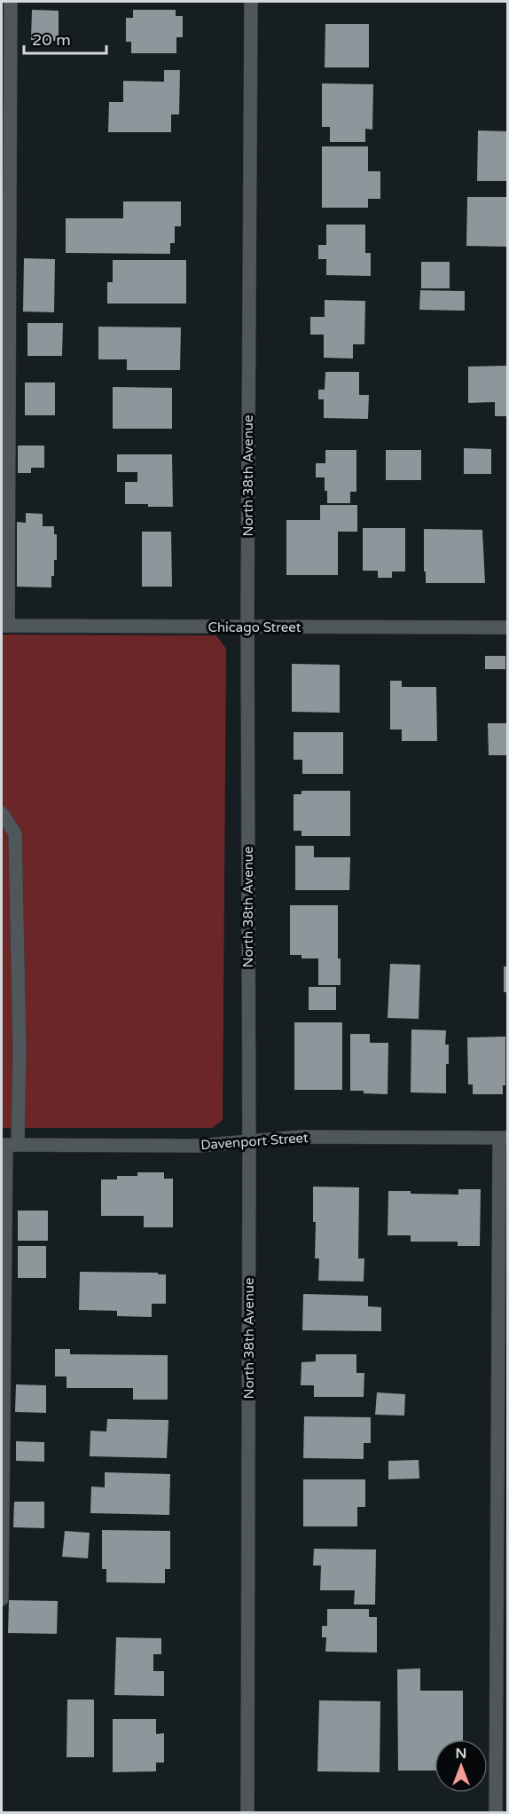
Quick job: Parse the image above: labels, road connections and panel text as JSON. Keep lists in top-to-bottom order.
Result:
{
  "streets": {
    "street": ["North 38th Avenue", "Chicago Street", "Davenport Street"]
  },
  "crossings": [
    ["North 38th Avenue", "Chicago Street"],
    ["North 38th Avenue", "Davenport Street"]
  ],
  "scale_bar": "20 m",
  "north": "top"
}
